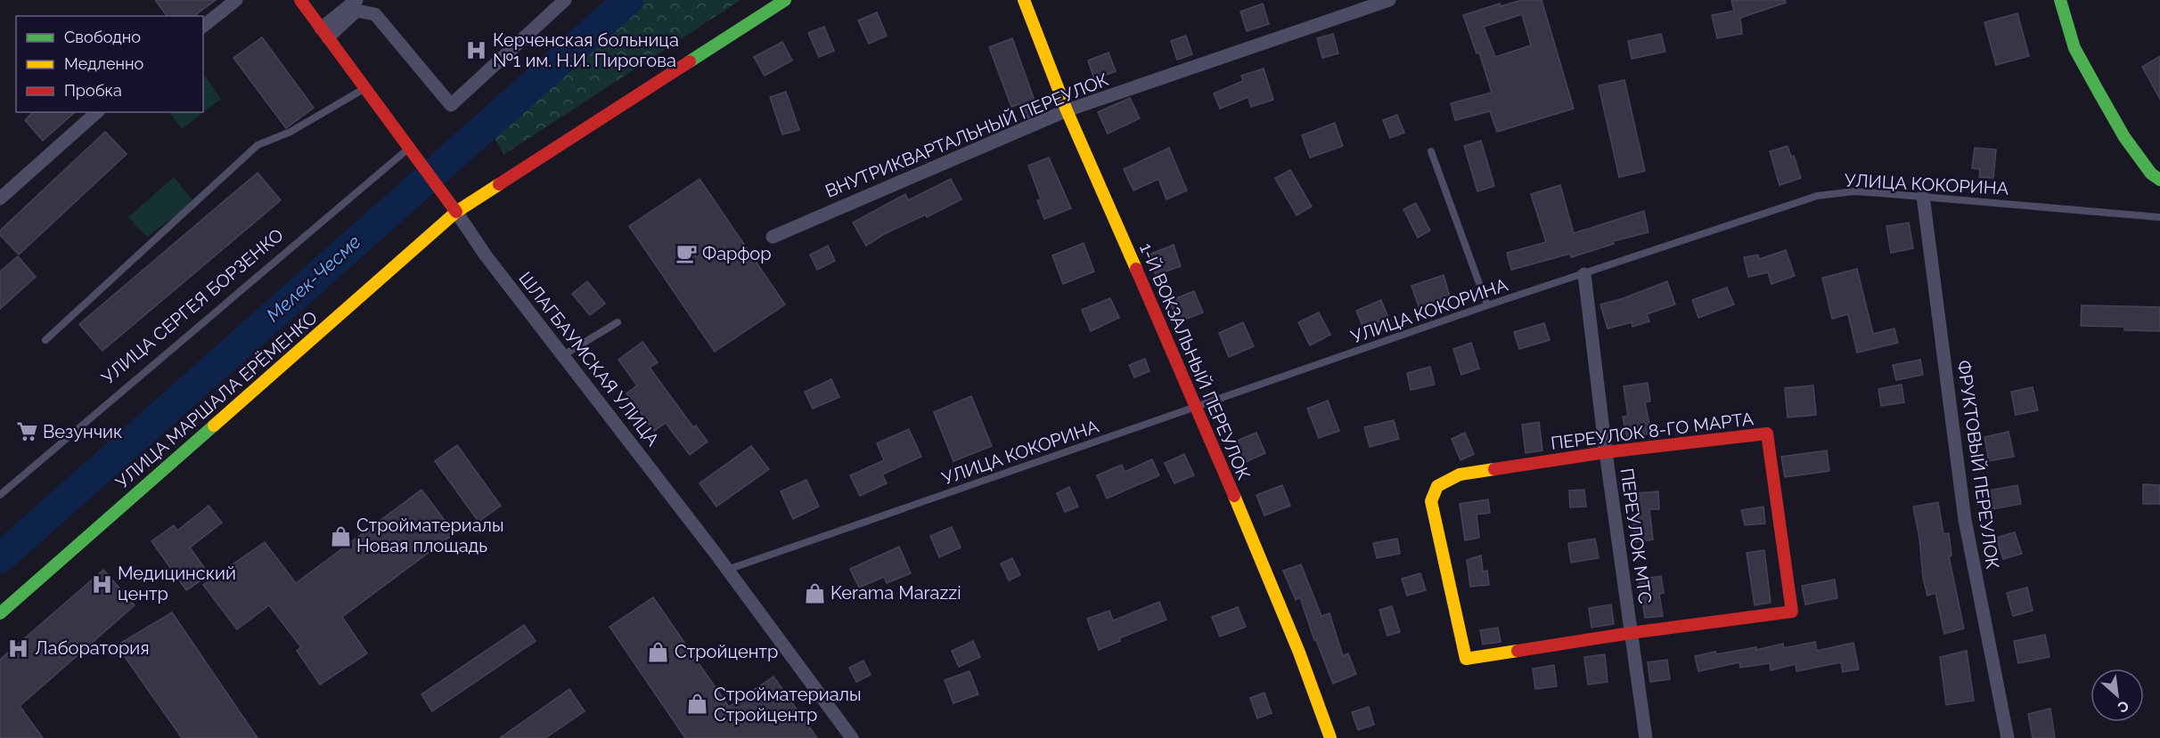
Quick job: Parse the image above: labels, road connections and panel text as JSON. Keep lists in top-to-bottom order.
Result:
{
  "streets": {
    "street": [
      "ВНУТРИКВАРТАЛЬНЫЙ ПЕРЕУЛОК",
      "ШЛАГБАУМСКАЯ УЛИЦА",
      "1-Й ВОКЗАЛЬНЫЙ ПЕРЕУЛОК",
      "УЛИЦА МАРШАЛА ЕРЁМЕНКО",
      "ПЕРЕУЛОК 8-ГО МАРТА",
      "ФРУКТОВЫЙ ПЕРЕУЛОК",
      "ПЕРЕУЛОК МТС"
    ],
    "lane": ["УЛИЦА КОКОРИНА", "УЛИЦА СЕРГЕЯ БОРЗЕНКО"]
  },
  "crossings": [
    ["ВНУТРИКВАРТАЛЬНЫЙ ПЕРЕУЛОК", "1-Й ВОКЗАЛЬНЫЙ ПЕРЕУЛОК"],
    ["УЛИЦА КОКОРИНА", "ШЛАГБАУМСКАЯ УЛИЦА"],
    ["УЛИЦА КОКОРИНА", "1-Й ВОКЗАЛЬНЫЙ ПЕРЕУЛОК"],
    ["УЛИЦА КОКОРИНА", "ФРУКТОВЫЙ ПЕРЕУЛОК"],
    ["УЛИЦА КОКОРИНА", "ПЕРЕУЛОК МТС"],
    ["УЛИЦА СЕРГЕЯ БОРЗЕНКО", "ШЛАГБАУМСКАЯ УЛИЦА"],
    ["ШЛАГБАУМСКАЯ УЛИЦА", "УЛИЦА МАРШАЛА ЕРЁМЕНКО"],
    ["ПЕРЕУЛОК 8-ГО МАРТА", "ПЕРЕУЛОК МТС"]
  ],
  "water": ["Мелек-Чесме"],
  "places": {
    "hospital": ["Керченская больница №1 им. Н.И. Пирогова", "Медицинский центр", "Лаборатория"],
    "cafe": ["Фарфор"],
    "supermarket": ["Везунчик"],
    "shop": [
      "Стройматериалы Новая площадь",
      "Kerama Marazzi",
      "Стройцентр",
      "Стройматериалы Стройцентр"
    ]
  },
  "legend": ["Свободно", "Медленно", "Пробка"],
  "north": "bottom right"
}
